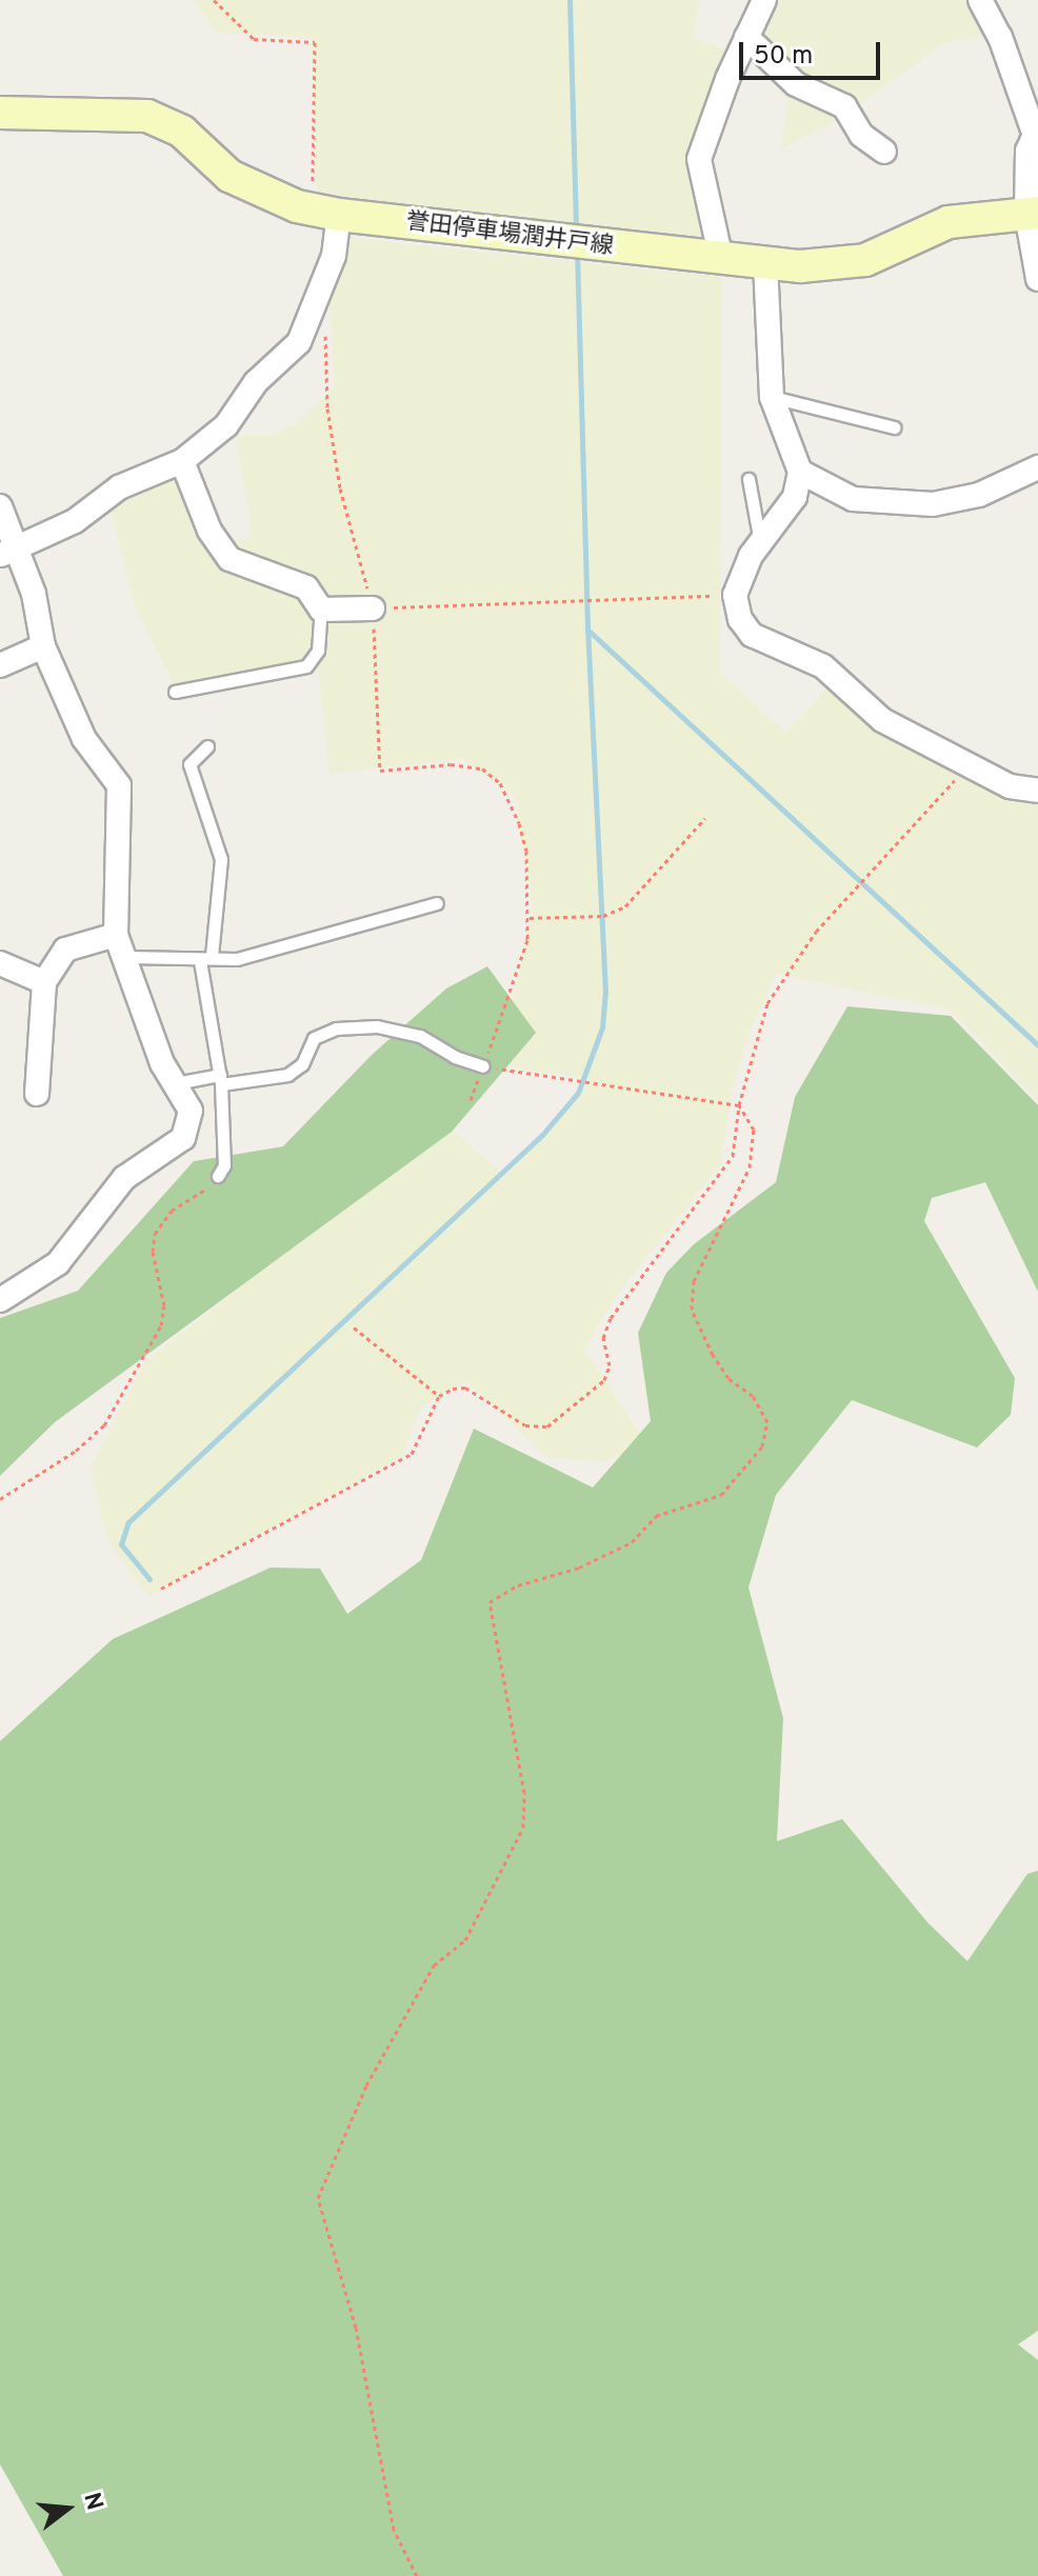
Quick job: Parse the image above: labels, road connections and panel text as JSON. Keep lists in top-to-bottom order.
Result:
{
  "streets": {
    "main road": ["誉田停車場潤井戸線"]
  },
  "scale_bar": "50 m",
  "north": "right"
}
